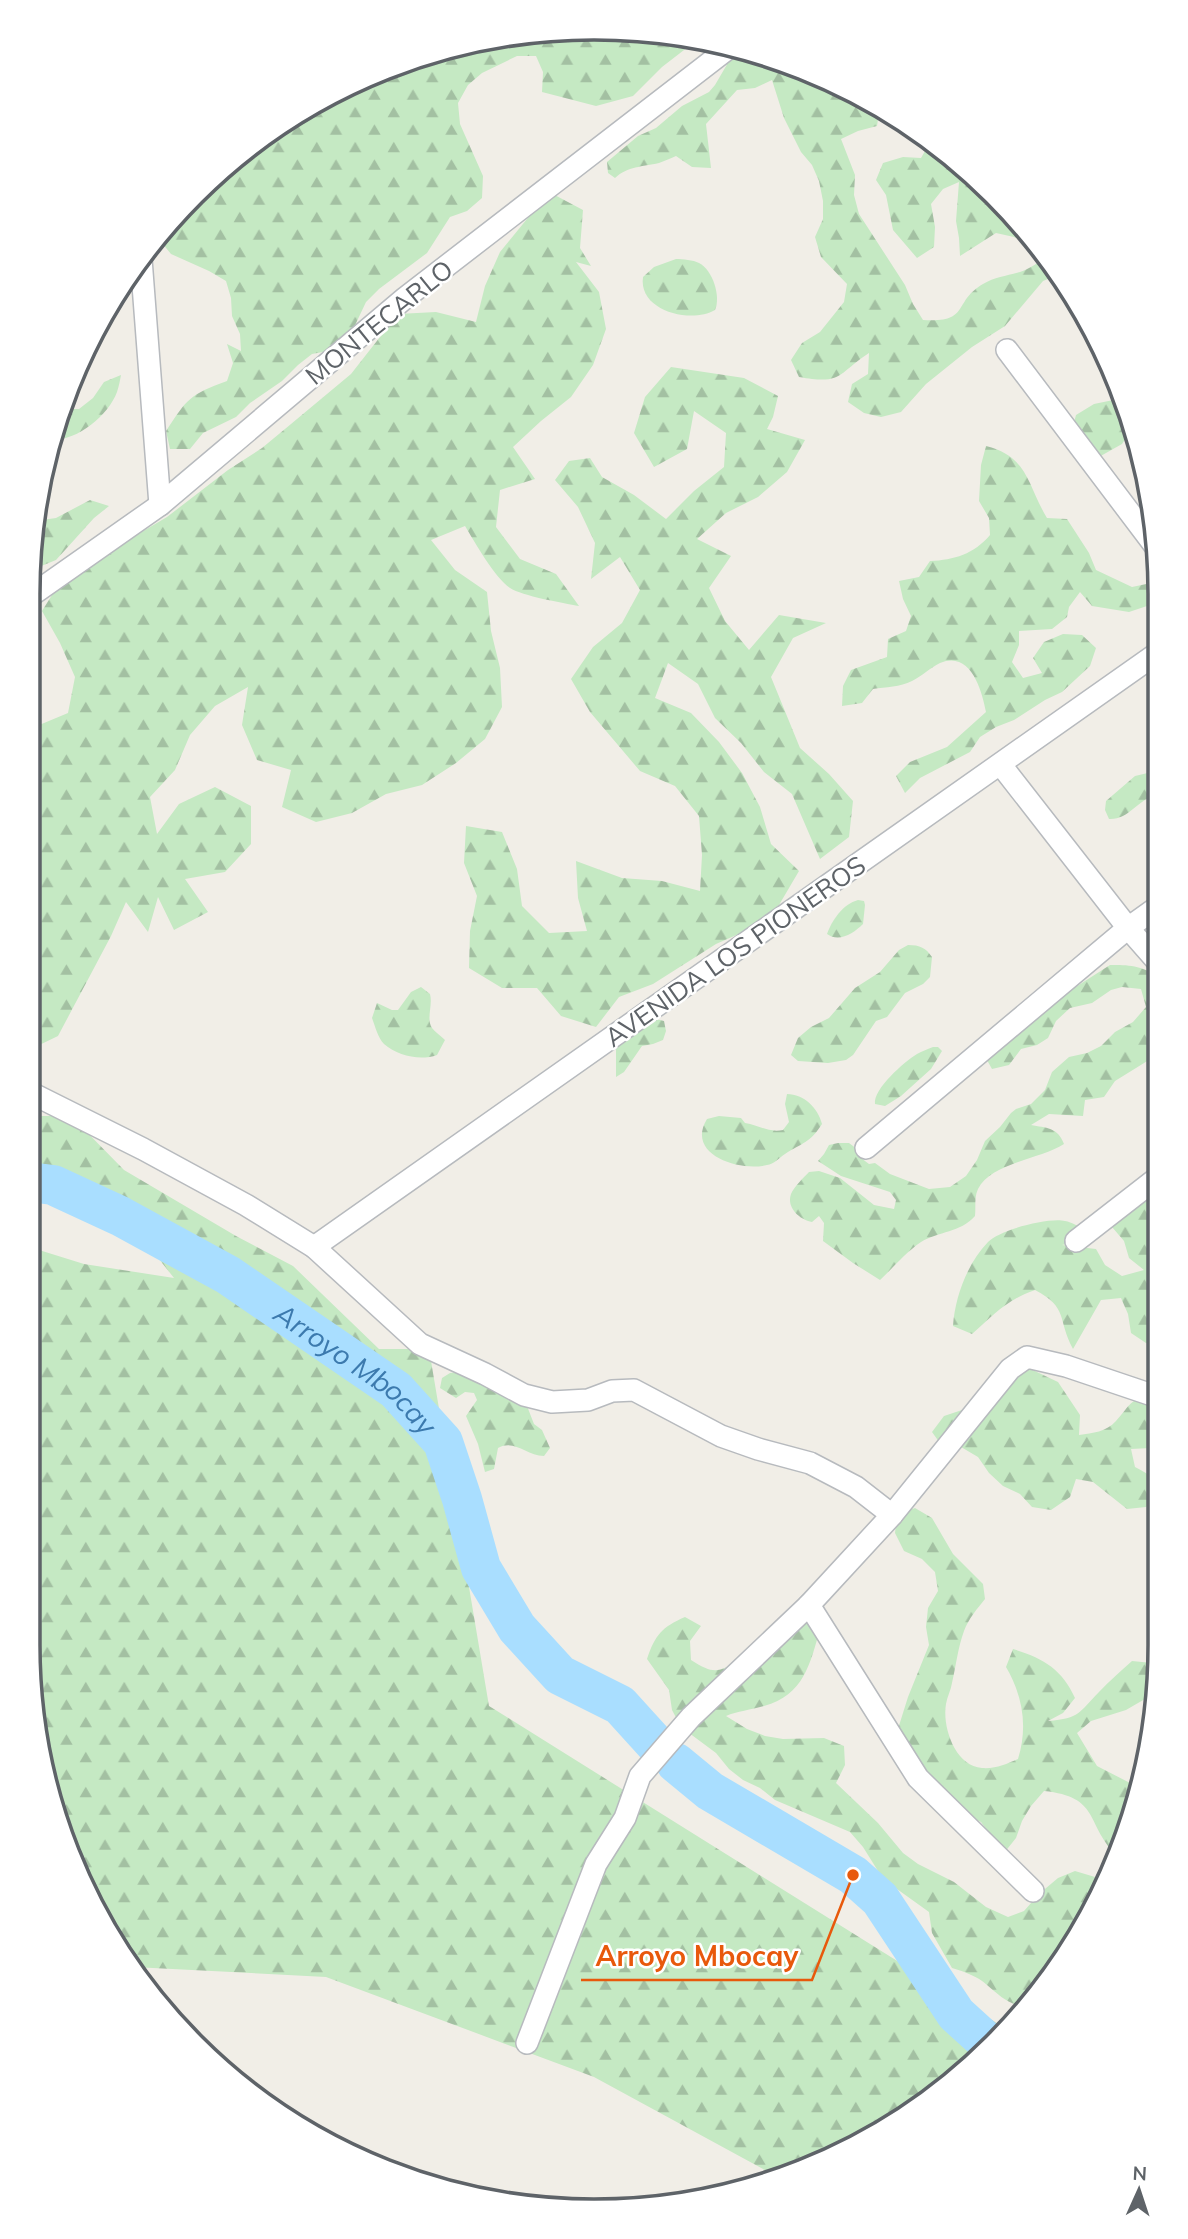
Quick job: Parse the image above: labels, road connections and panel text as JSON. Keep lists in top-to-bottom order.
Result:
{
  "streets": {
    "street": ["MONTECARLO", "AVENIDA LOS PIONEROS"]
  },
  "water": ["Arroyo Mbocay"],
  "places": ["Arroyo Mbocay"],
  "north": "top"
}
